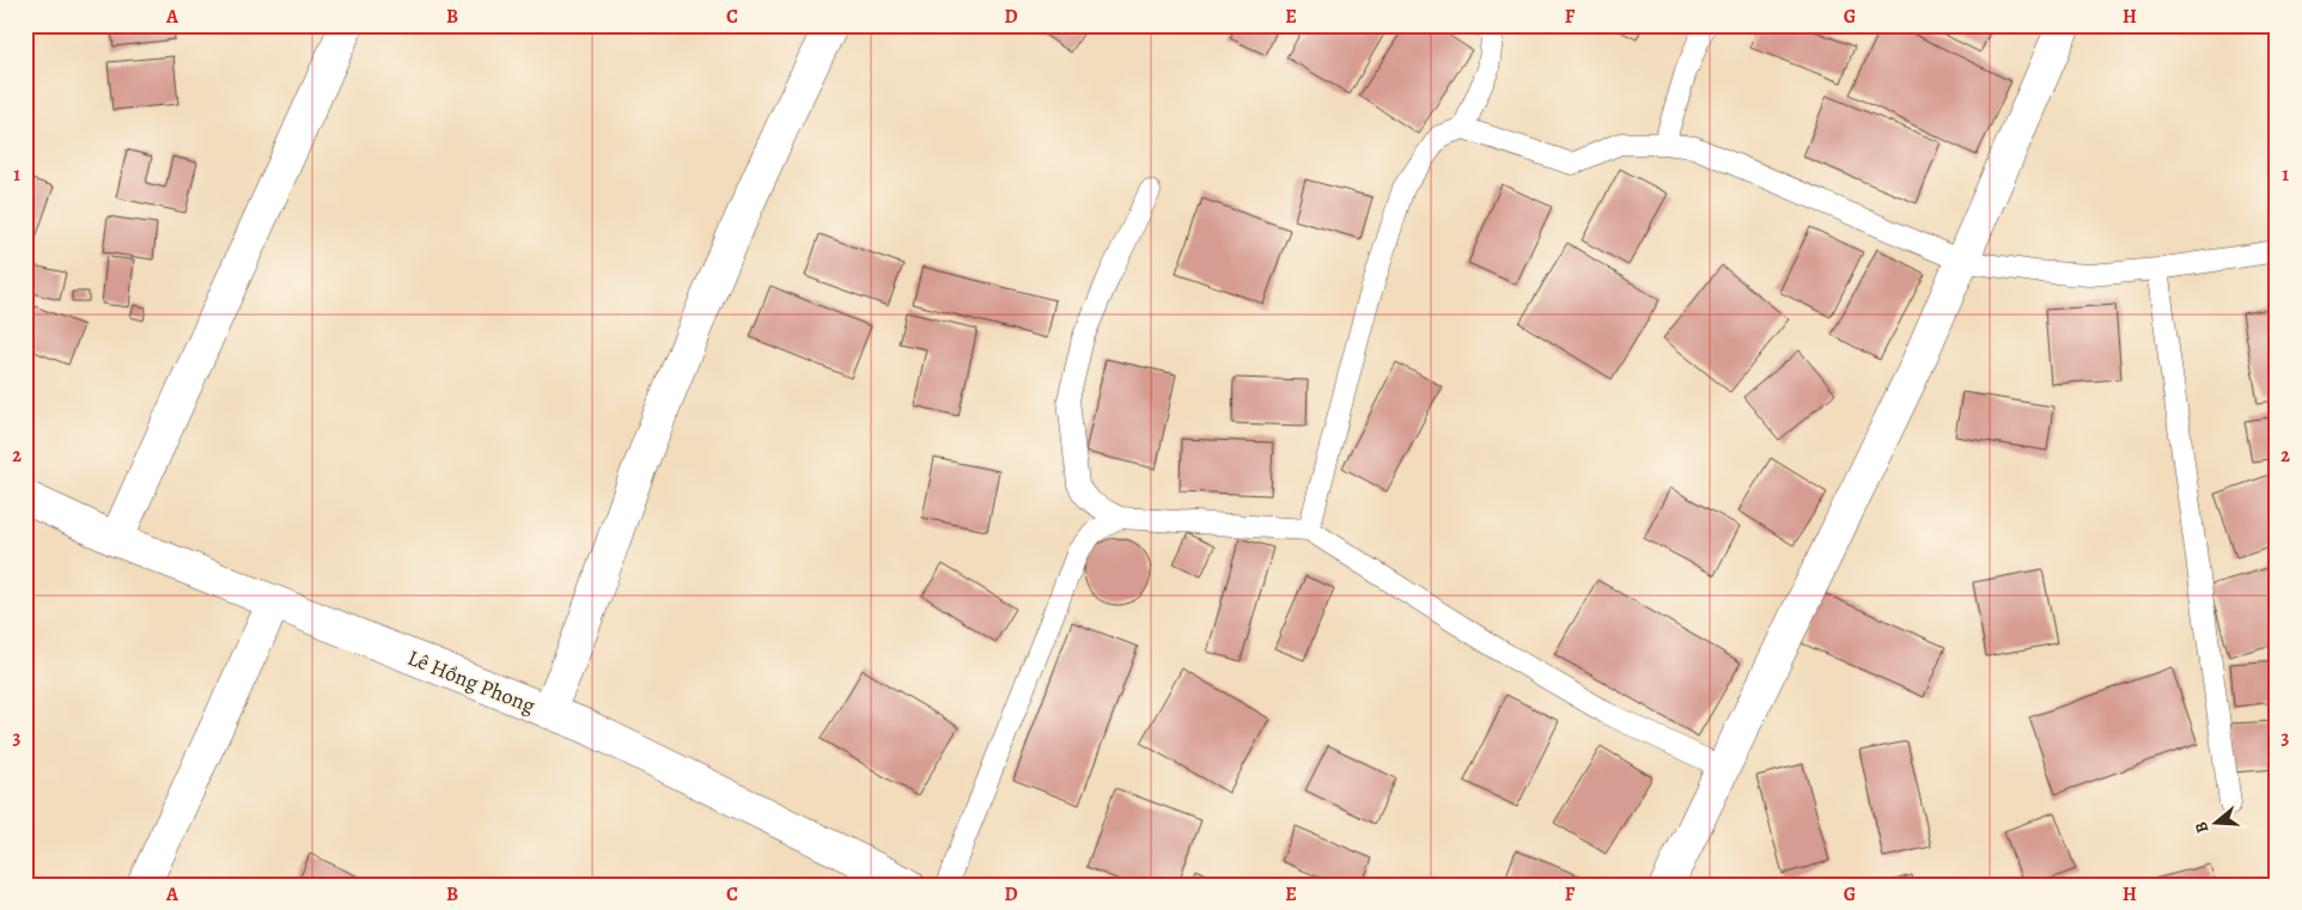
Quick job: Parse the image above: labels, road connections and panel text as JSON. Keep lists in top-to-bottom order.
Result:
{
  "streets": {
    "street": ["Lê Hồng Phong"]
  },
  "north": "left",
  "grid": {
    "columns": [
      "A",
      "B",
      "C",
      "D",
      "E",
      "F",
      "G",
      "H"
    ],
    "rows": ["1", "2", "3"]
  }
}
